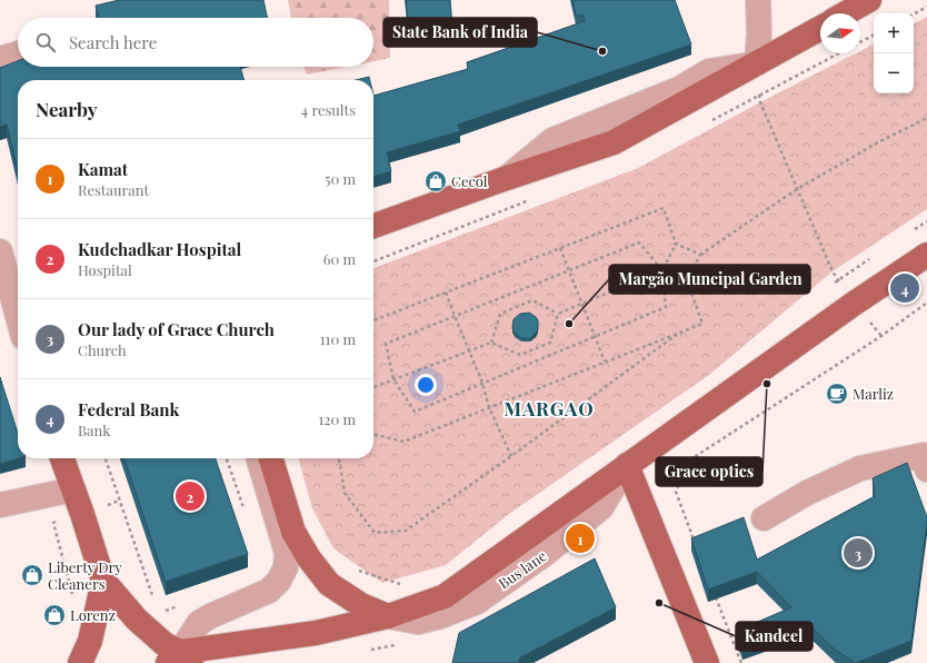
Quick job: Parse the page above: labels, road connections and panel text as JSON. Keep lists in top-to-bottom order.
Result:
{
  "districts": ["MARGAO"],
  "places": {
    "other": [
      "State Bank of India",
      "Margão Muncipal Garden",
      "Grace optics",
      "Kandeel"
    ],
    "shop": ["Cecol", "Liberty Dry Cleaners", "Lorenz"],
    "cafe": ["Marliz"]
  },
  "north": "right",
  "page": {
    "map_buttons": ["+", "−"],
    "search": "Search here",
    "heading": ["Nearby", "4 results"],
    "list": [
      {
        "mark": "1",
        "name": "Kamat",
        "note": "Restaurant",
        "value": "50 m"
      },
      {
        "mark": "2",
        "name": "Kudchadkar Hospital",
        "note": "Hospital",
        "value": "60 m"
      },
      {
        "mark": "3",
        "name": "Our lady of Grace Church",
        "note": "Church",
        "value": "110 m"
      },
      {
        "mark": "4",
        "name": "Federal Bank",
        "note": "Bank",
        "value": "120 m"
      }
    ],
    "pins": [
      "4",
      "2",
      "1",
      "3"
    ]
  }
}
